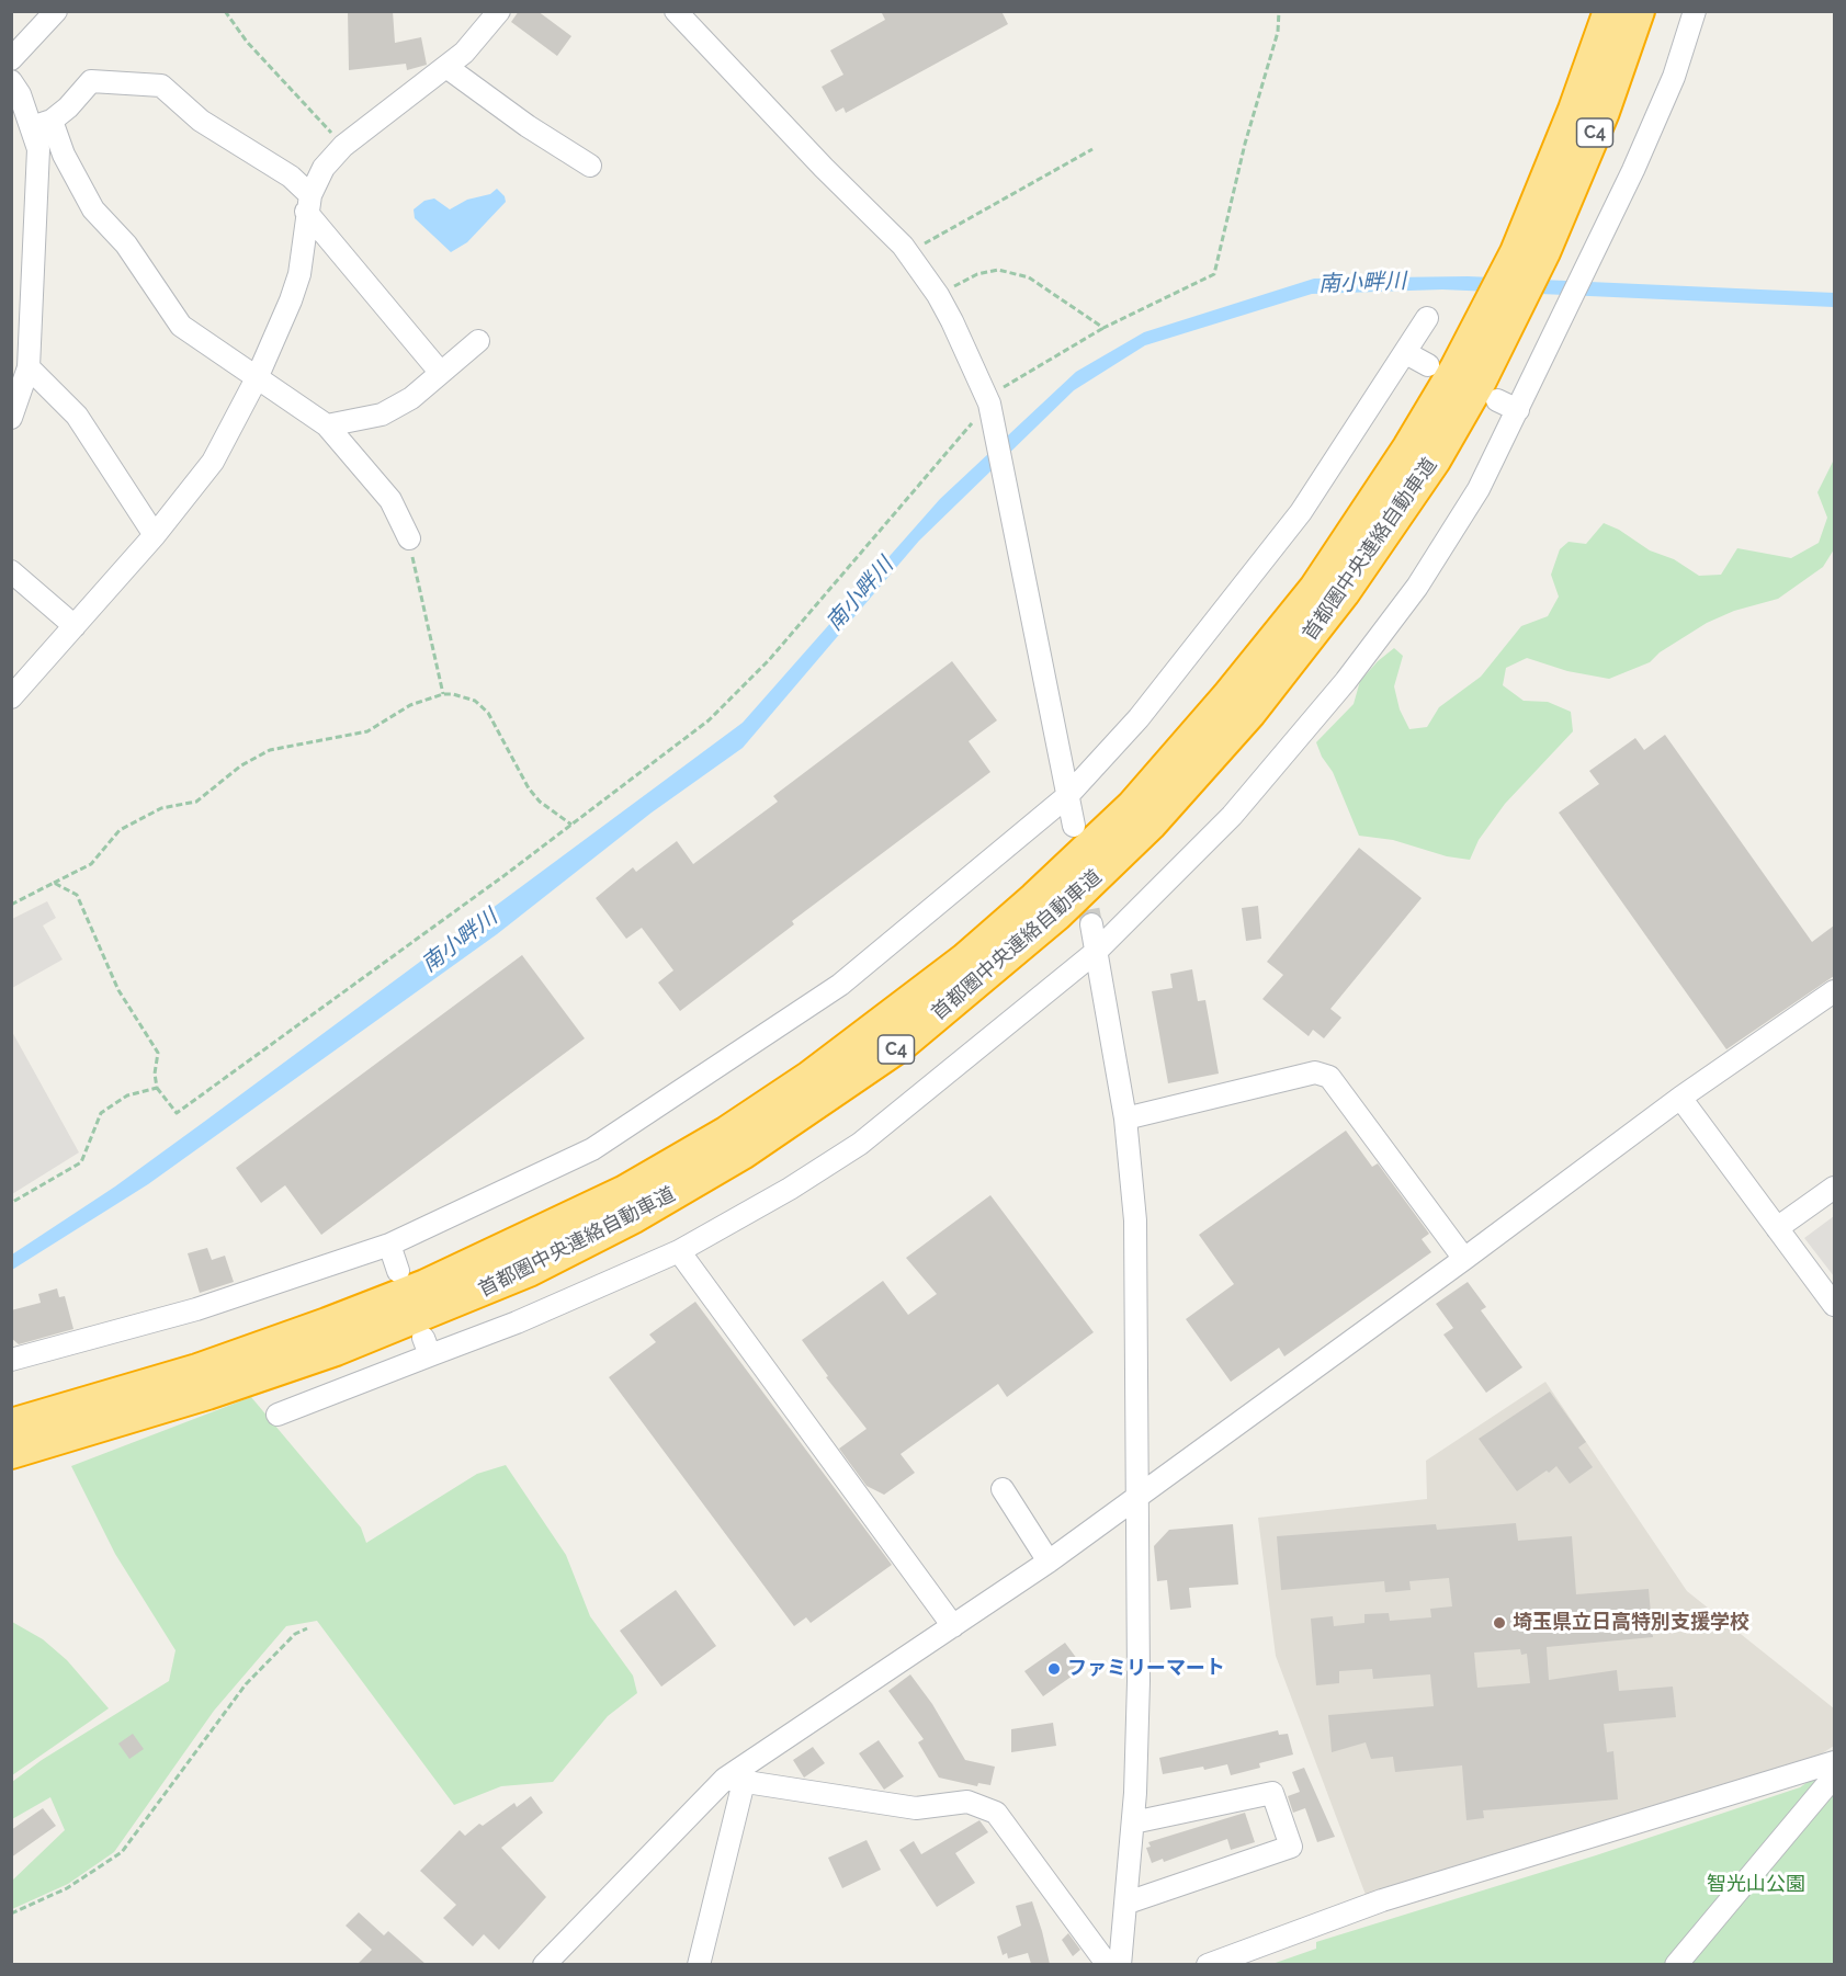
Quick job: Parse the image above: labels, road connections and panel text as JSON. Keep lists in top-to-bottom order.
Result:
{
  "streets": {
    "highway": ["C4", "首都圏中央連絡自動車道"]
  },
  "water": ["南小畔川"],
  "parks": ["智光山公園"],
  "places": ["埼玉県立日高特別支援学校", "ファミリーマート"]
}
